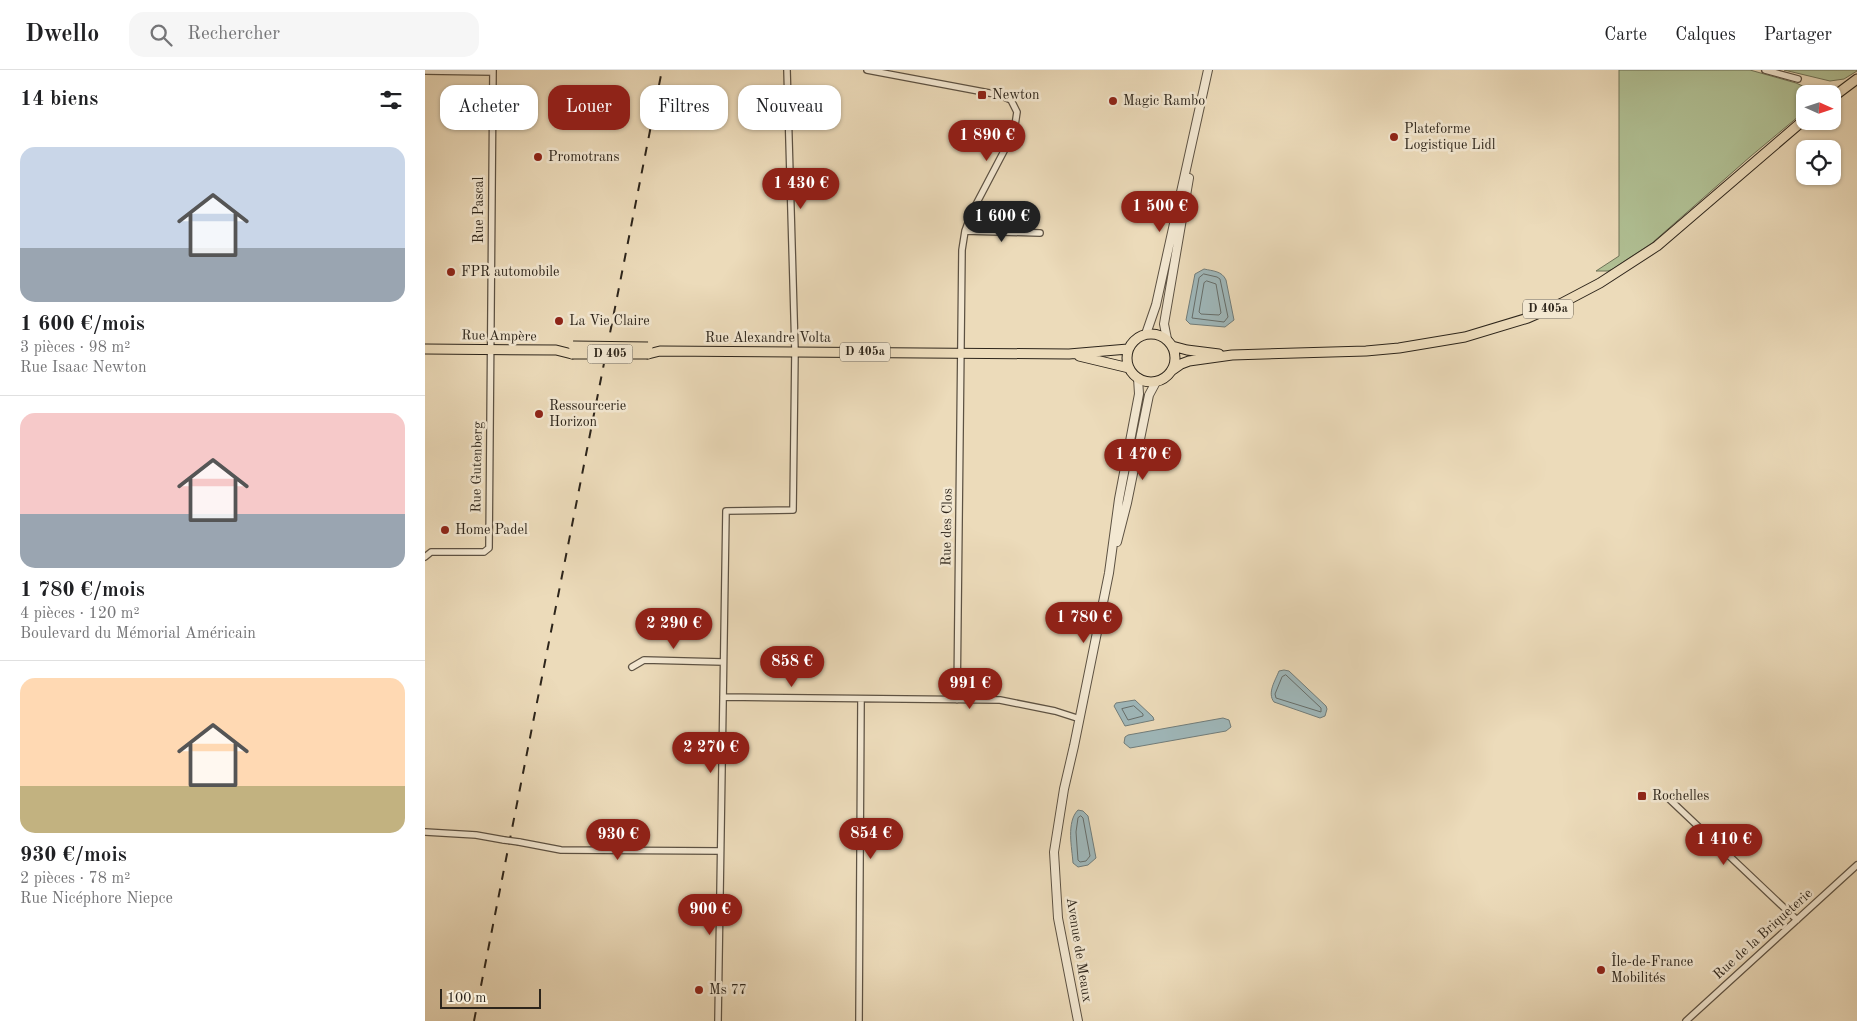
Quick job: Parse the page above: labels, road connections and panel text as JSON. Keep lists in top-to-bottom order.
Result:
{
  "streets": {
    "main road": [
      "D 405a",
      "Rue Ampère",
      "Rue Alexandre Volta",
      "D 405"
    ],
    "street": [
      "Rue Pascal",
      "Rue Gutenberg",
      "Rue des Clos",
      "Rue de la Briqueterie",
      "Avenue de Meaux"
    ]
  },
  "crossings": [
    ["Rue Pascal", "Rue Ampère"],
    ["Rue Pascal", "Rue Gutenberg"],
    ["D 405a", "Rue Alexandre Volta"],
    ["Rue Ampère", "Rue Alexandre Volta"],
    ["Rue Ampère", "Rue Gutenberg"],
    ["Rue Alexandre Volta", "Rue des Clos"]
  ],
  "places": {
    "transit": ["Newton", "Rochelles"],
    "other": [
      "Magic Rambo",
      "Plateforme Logistique Lidl",
      "Promotrans",
      "FPR automobile",
      "La Vie Claire",
      "Ressourcerie Horizon",
      "Home Padel",
      "Île-de-France Mobilités",
      "Ms 77"
    ]
  },
  "scale_bar": "100 m",
  "north": "right",
  "page": {
    "header": "Dwello",
    "search": "Rechercher",
    "nav": ["Carte", "Calques", "Partager"],
    "heading": "14 biens",
    "chip": [
      "Acheter",
      "Louer",
      "Filtres",
      "Nouveau"
    ],
    "price": [
      "1 890 €",
      "1 430 €",
      "1 500 €",
      "1 600 €",
      "1 470 €",
      "1 780 €",
      "2 290 €",
      "858 €",
      "991 €",
      "2 270 €",
      "854 €",
      "930 €",
      "1 410 €",
      "900 €"
    ],
    "list": [
      {
        "name": "1 600 €/mois",
        "note": "3 pièces · 98 m² · Rue Isaac Newton"
      },
      {
        "name": "1 780 €/mois",
        "note": "4 pièces · 120 m² · Boulevard du Mémorial Américain"
      },
      {
        "name": "930 €/mois",
        "note": "2 pièces · 78 m² · Rue Nicéphore Niepce"
      }
    ],
    "scale": "100 m"
  }
}
